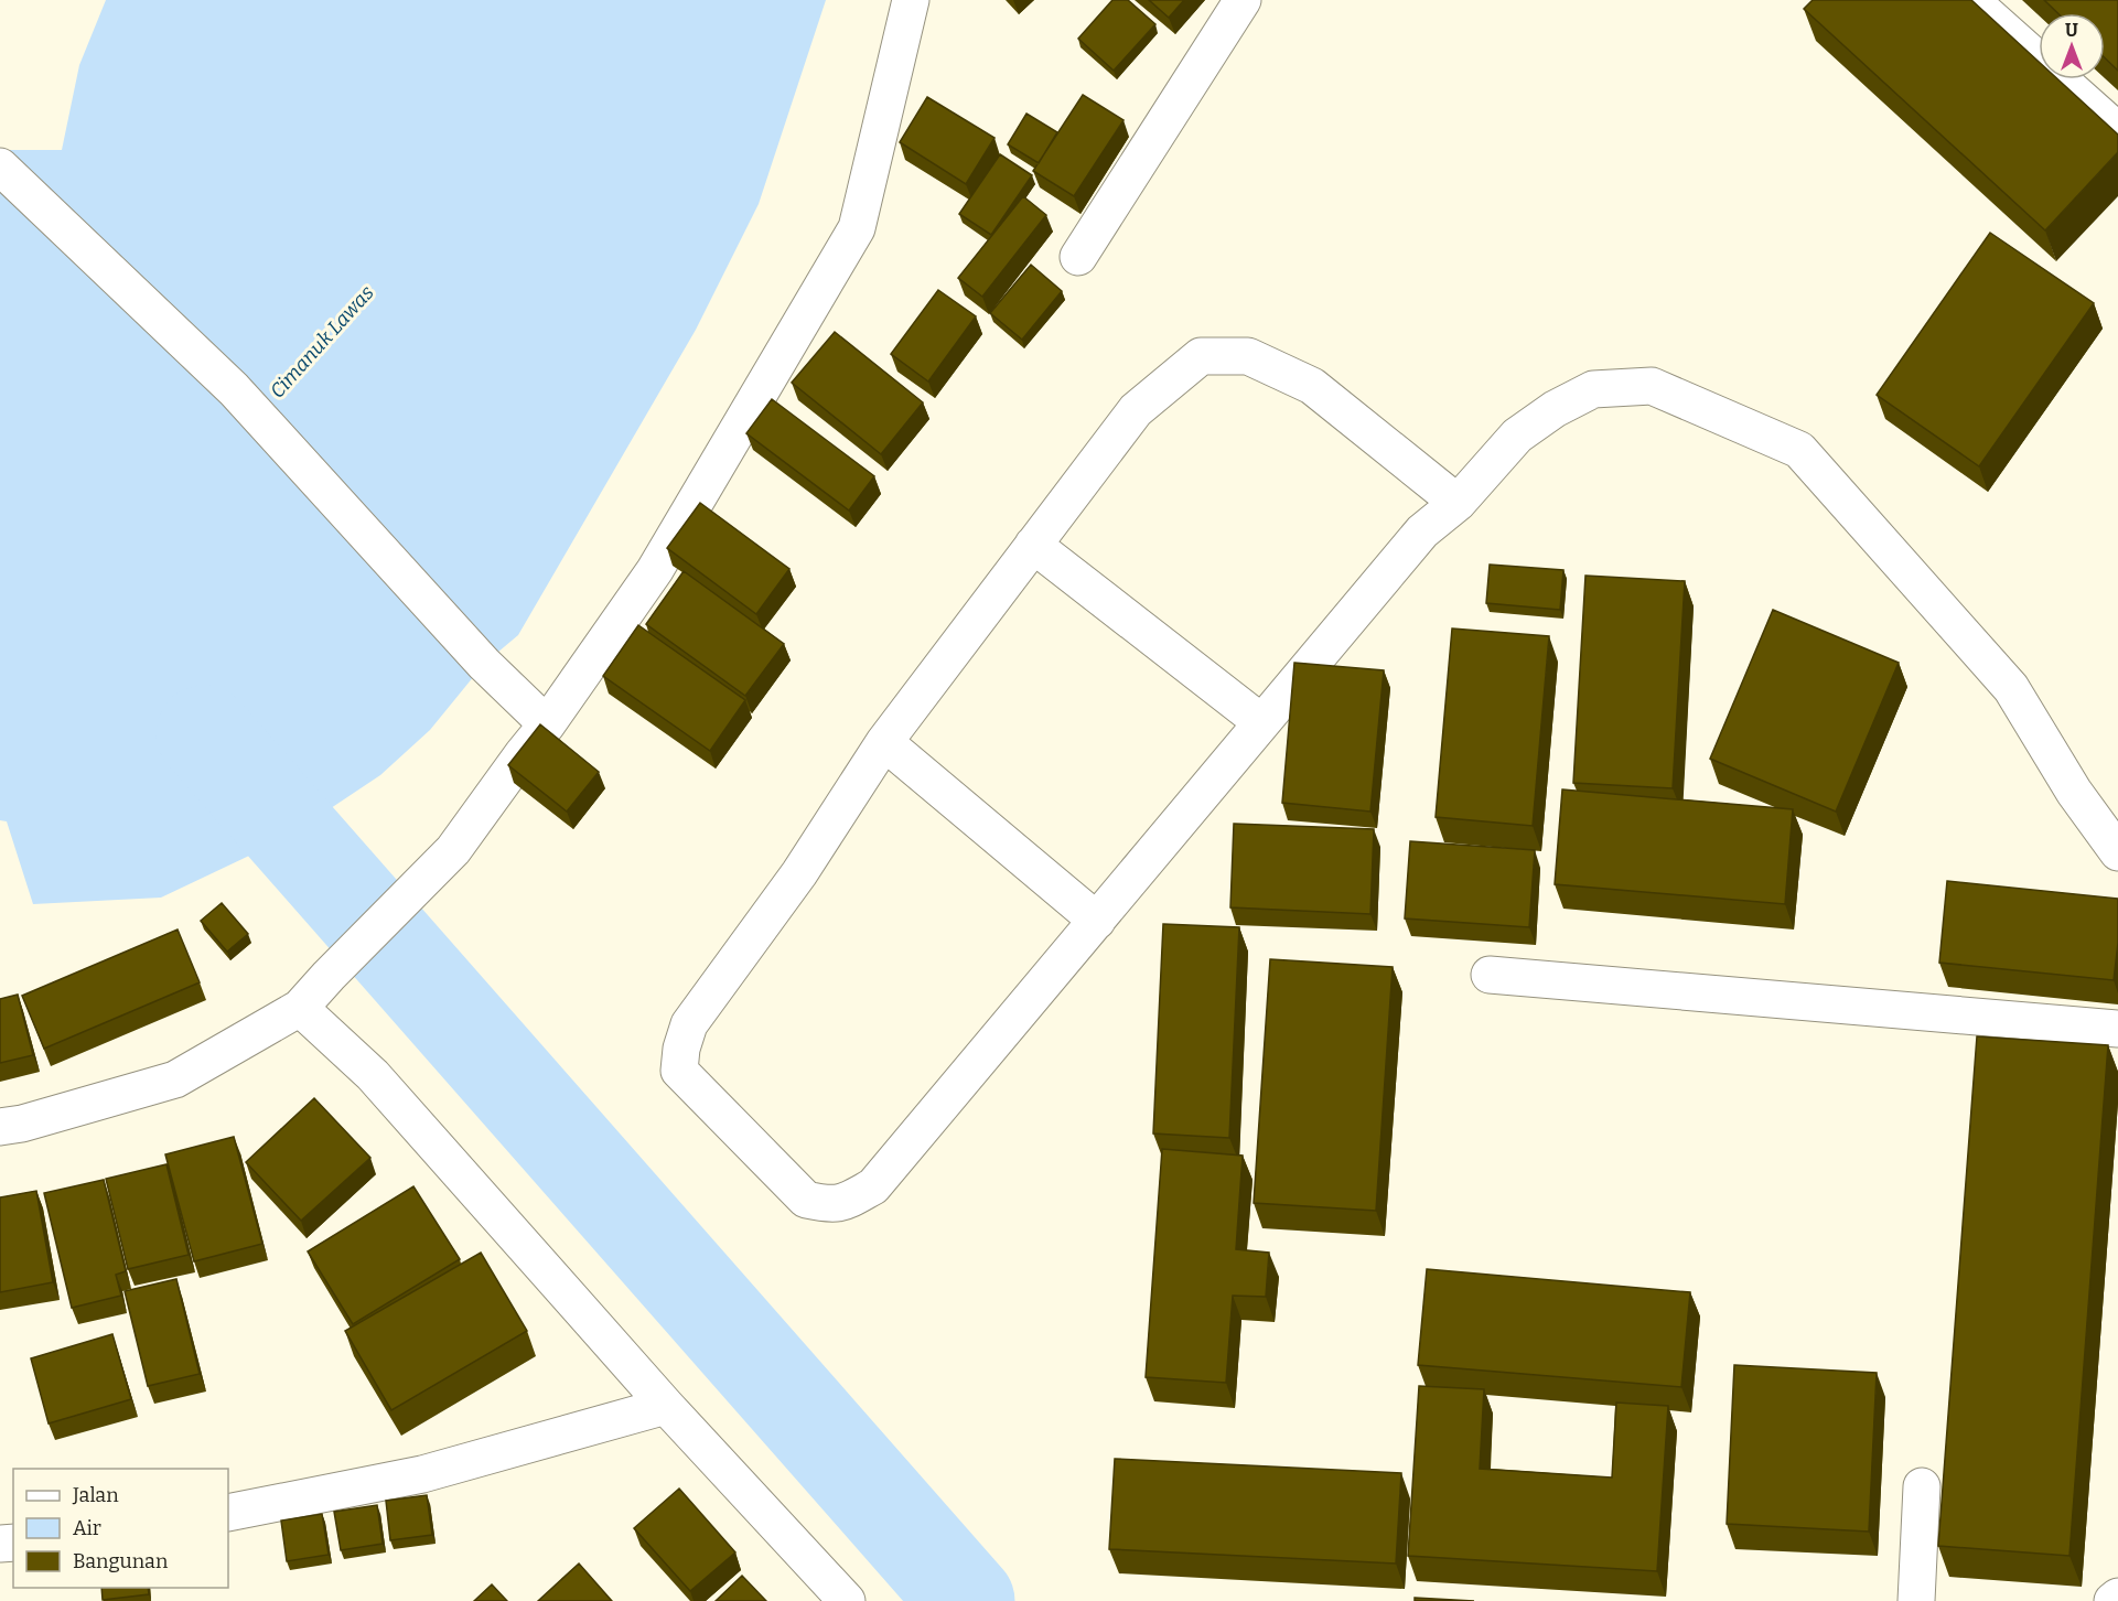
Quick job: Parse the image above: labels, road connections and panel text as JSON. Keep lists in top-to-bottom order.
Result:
{
  "water": ["Cimanuk Lawas"],
  "legend": ["Jalan", "Air", "Bangunan"],
  "north": "top"
}
